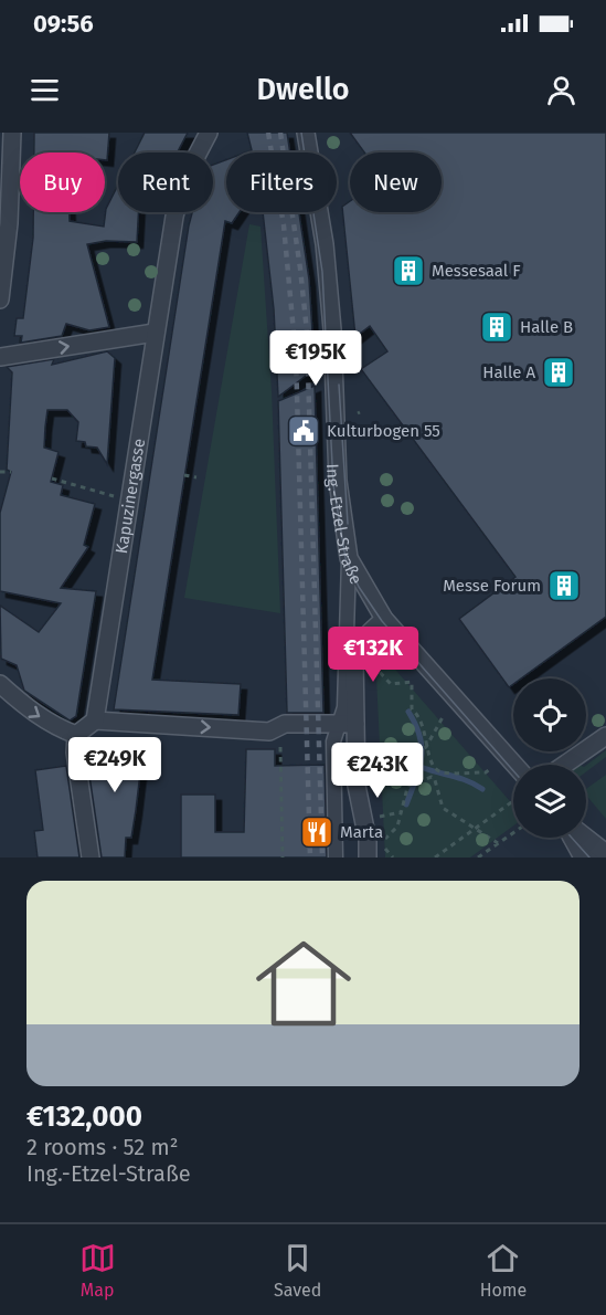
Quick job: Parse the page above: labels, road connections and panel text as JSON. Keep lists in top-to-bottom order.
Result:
{
  "streets": {
    "street": ["Kapuzinergasse", "Ing.-Etzel-Straße"]
  },
  "places": {
    "building": [
      "Messesaal F",
      "Halle B",
      "Halle A",
      "Messe Forum"
    ],
    "public building": ["Kulturbogen 55"],
    "restaurant": ["Marta"]
  },
  "page": {
    "status": "09:56",
    "header": "Dwello",
    "chip": [
      "Buy",
      "Rent",
      "Filters",
      "New"
    ],
    "price": [
      "€195K",
      "€132K",
      "€249K",
      "€243K"
    ],
    "list": [
      {
        "name": "€132,000",
        "note": "2 rooms · 52 m² · Ing.-Etzel-Straße"
      }
    ],
    "tabs": ["Map", "Saved", "Home"]
  }
}
